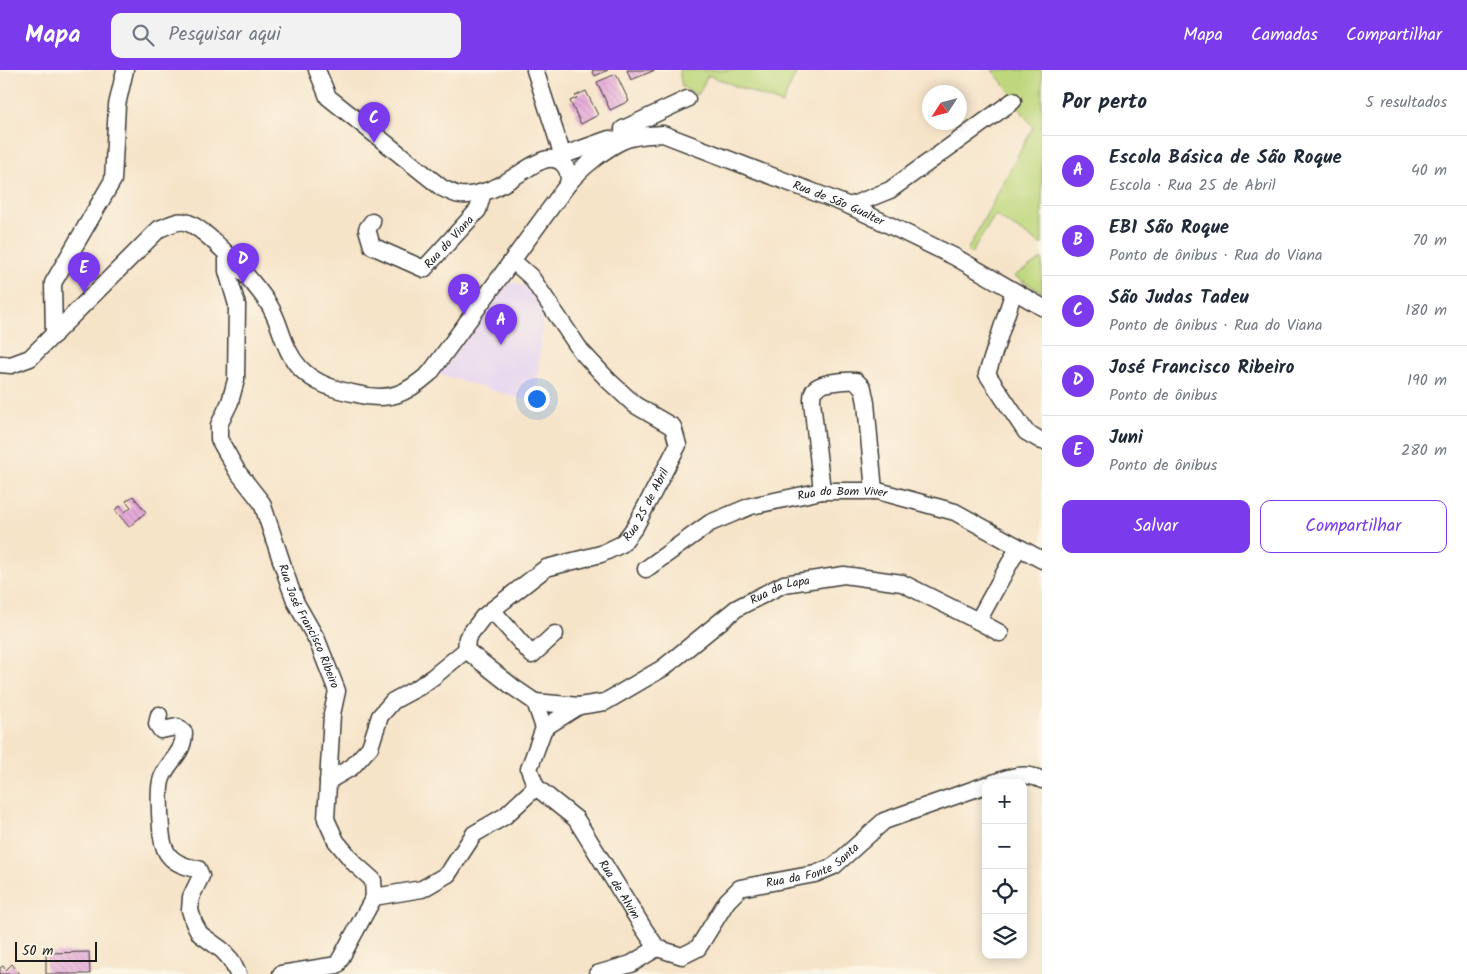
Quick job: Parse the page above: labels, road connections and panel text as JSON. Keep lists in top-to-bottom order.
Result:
{
  "streets": {
    "street": [
      "Rua de São Gualter",
      "Rua do Viana",
      "Rua do Bom Viver",
      "Rua 25 de Abril",
      "Rua da Lapa",
      "Rua José Francisco Ribeiro",
      "Rua da Fonte Santa",
      "Rua de Alvim"
    ]
  },
  "crossings": [
    ["Rua de São Gualter", "Rua do Viana"],
    ["Rua 25 de Abril", "Rua José Francisco Ribeiro"],
    ["Rua da Fonte Santa", "Rua de Alvim"]
  ],
  "scale_bar": "50 m",
  "north": "bottom left",
  "page": {
    "header": "Mapa",
    "search": "Pesquisar aqui",
    "nav": ["Mapa", "Camadas", "Compartilhar"],
    "heading": ["Por perto", "5 resultados"],
    "pins": [
      "C",
      "D",
      "E",
      "B",
      "A"
    ],
    "list": [
      {
        "mark": "A",
        "name": "Escola Básica de São Roque",
        "note": "Escola · Rua 25 de Abril",
        "value": "40 m"
      },
      {
        "mark": "B",
        "name": "EB1 São Roque",
        "note": "Ponto de ônibus · Rua do Viana",
        "value": "70 m"
      },
      {
        "mark": "C",
        "name": "São Judas Tadeu",
        "note": "Ponto de ônibus · Rua do Viana",
        "value": "180 m"
      },
      {
        "mark": "D",
        "name": "José Francisco Ribeiro",
        "note": "Ponto de ônibus",
        "value": "190 m"
      },
      {
        "mark": "E",
        "name": "Juni",
        "note": "Ponto de ônibus",
        "value": "280 m"
      }
    ],
    "buttons": ["Salvar", "Compartilhar"],
    "map_buttons": ["+", "−"],
    "scale": "50 m"
  }
}
